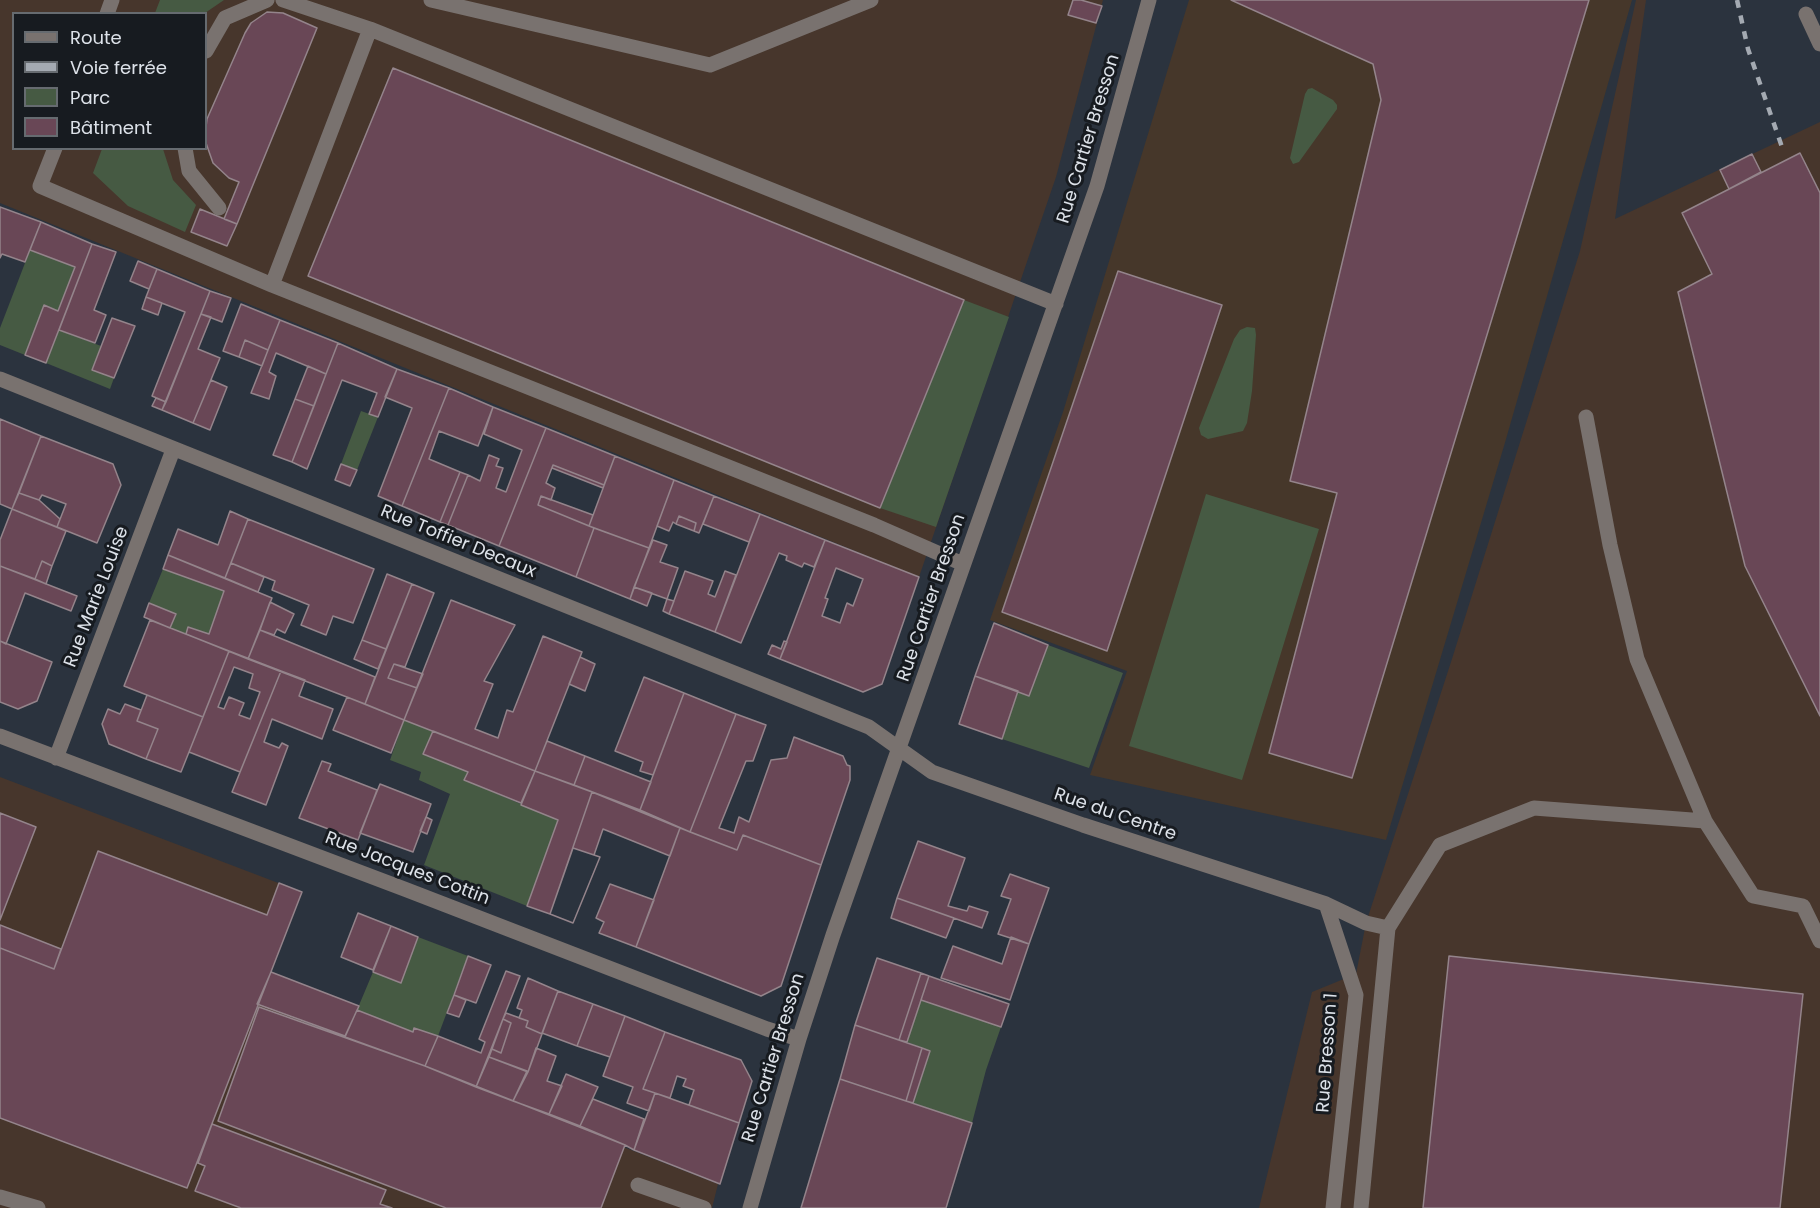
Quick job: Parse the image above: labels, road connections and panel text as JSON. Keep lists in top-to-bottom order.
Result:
{
  "streets": {
    "street": [
      "Rue Cartier Bresson",
      "Rue Toffier Decaux",
      "Rue Marie Louise",
      "Rue du Centre",
      "Rue Jacques Cottin",
      "Rue Bresson 1"
    ]
  },
  "crossings": [
    ["Rue Cartier Bresson", "Rue Toffier Decaux"],
    ["Rue Cartier Bresson", "Rue du Centre"],
    ["Rue Cartier Bresson", "Rue Jacques Cottin"],
    ["Rue Toffier Decaux", "Rue Marie Louise"],
    ["Rue Toffier Decaux", "Rue du Centre"],
    ["Rue Marie Louise", "Rue Jacques Cottin"],
    ["Rue du Centre", "Rue Bresson 1"]
  ],
  "legend": [
    "Route",
    "Voie ferrée",
    "Parc",
    "Bâtiment"
  ]
}
